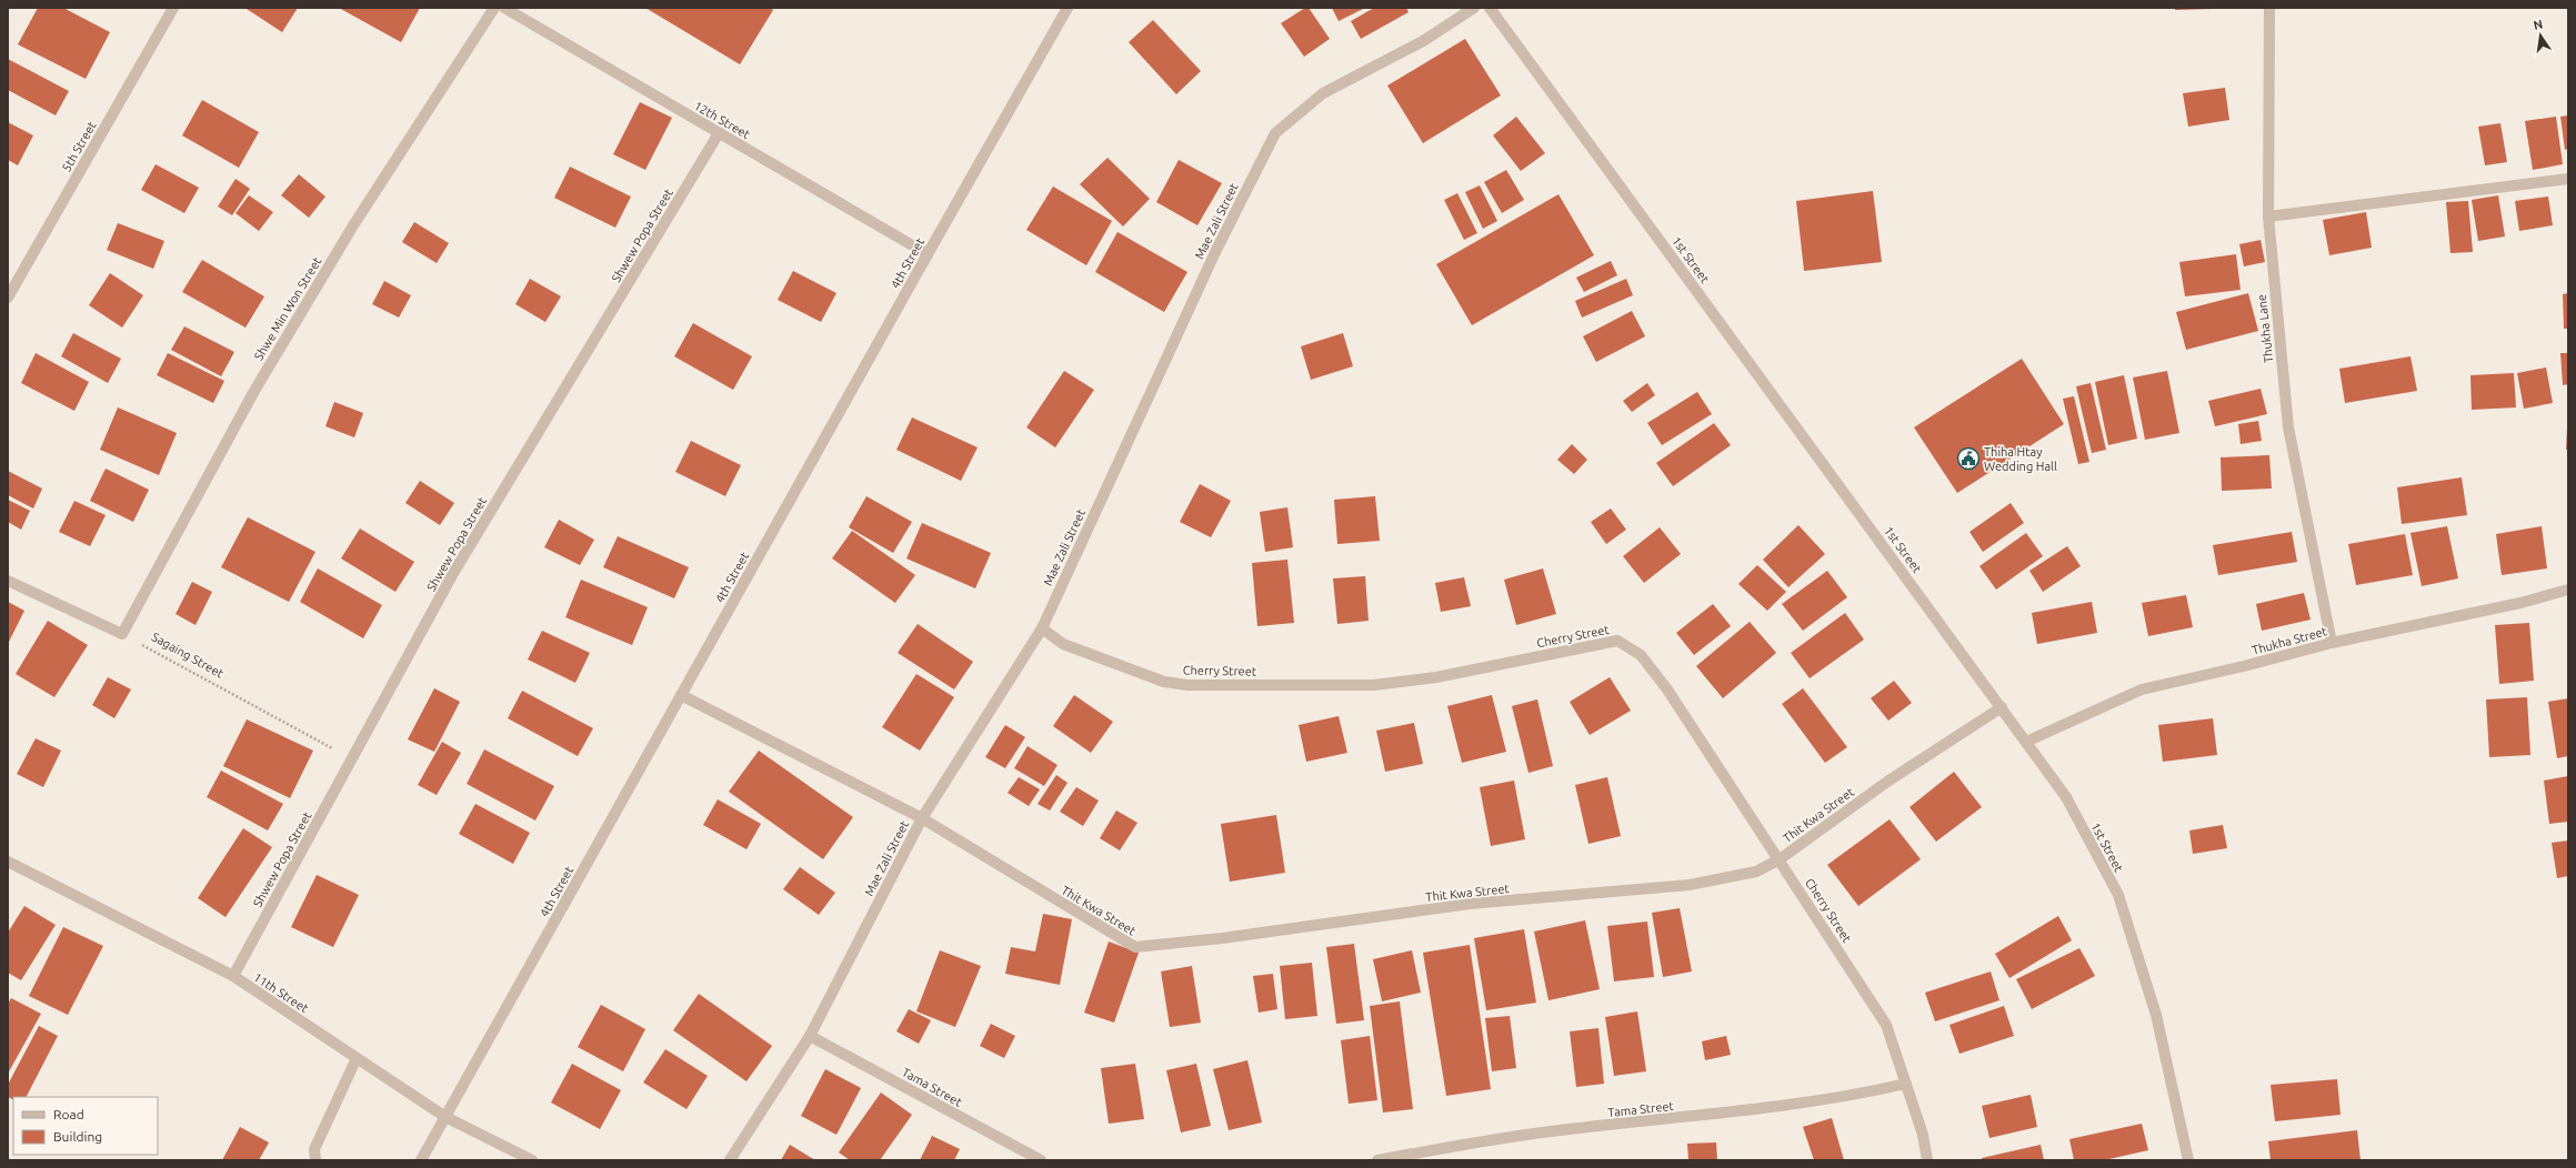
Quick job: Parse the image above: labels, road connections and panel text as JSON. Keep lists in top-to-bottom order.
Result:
{
  "streets": {
    "street": [
      "12th Street",
      "5th Street",
      "Mae Zali Street",
      "Shwew Popa Street",
      "1st Street",
      "4th Street",
      "Shwe Min Won Street",
      "Thukha Lane",
      "Cherry Street",
      "Thukha Street",
      "Thit Kwa Street",
      "11th Street",
      "Tama Street"
    ],
    "path": ["Sagaing Street"]
  },
  "crossings": [
    ["12th Street", "Shwew Popa Street"],
    ["12th Street", "4th Street"],
    ["Mae Zali Street", "Cherry Street"],
    ["Mae Zali Street", "Thit Kwa Street"],
    ["Mae Zali Street", "Tama Street"],
    ["Shwew Popa Street", "Sagaing Street"],
    ["Shwew Popa Street", "11th Street"],
    ["1st Street", "Thukha Street"],
    ["1st Street", "Thit Kwa Street"],
    ["4th Street", "Thit Kwa Street"],
    ["4th Street", "11th Street"],
    ["Shwe Min Won Street", "Sagaing Street"],
    ["Thukha Lane", "Thukha Street"],
    ["Cherry Street", "Thit Kwa Street"],
    ["Cherry Street", "Tama Street"]
  ],
  "places": {
    "public building": ["Thiha Htay Wedding Hall"]
  },
  "legend": ["Road", "Building"],
  "north": "top"
}
